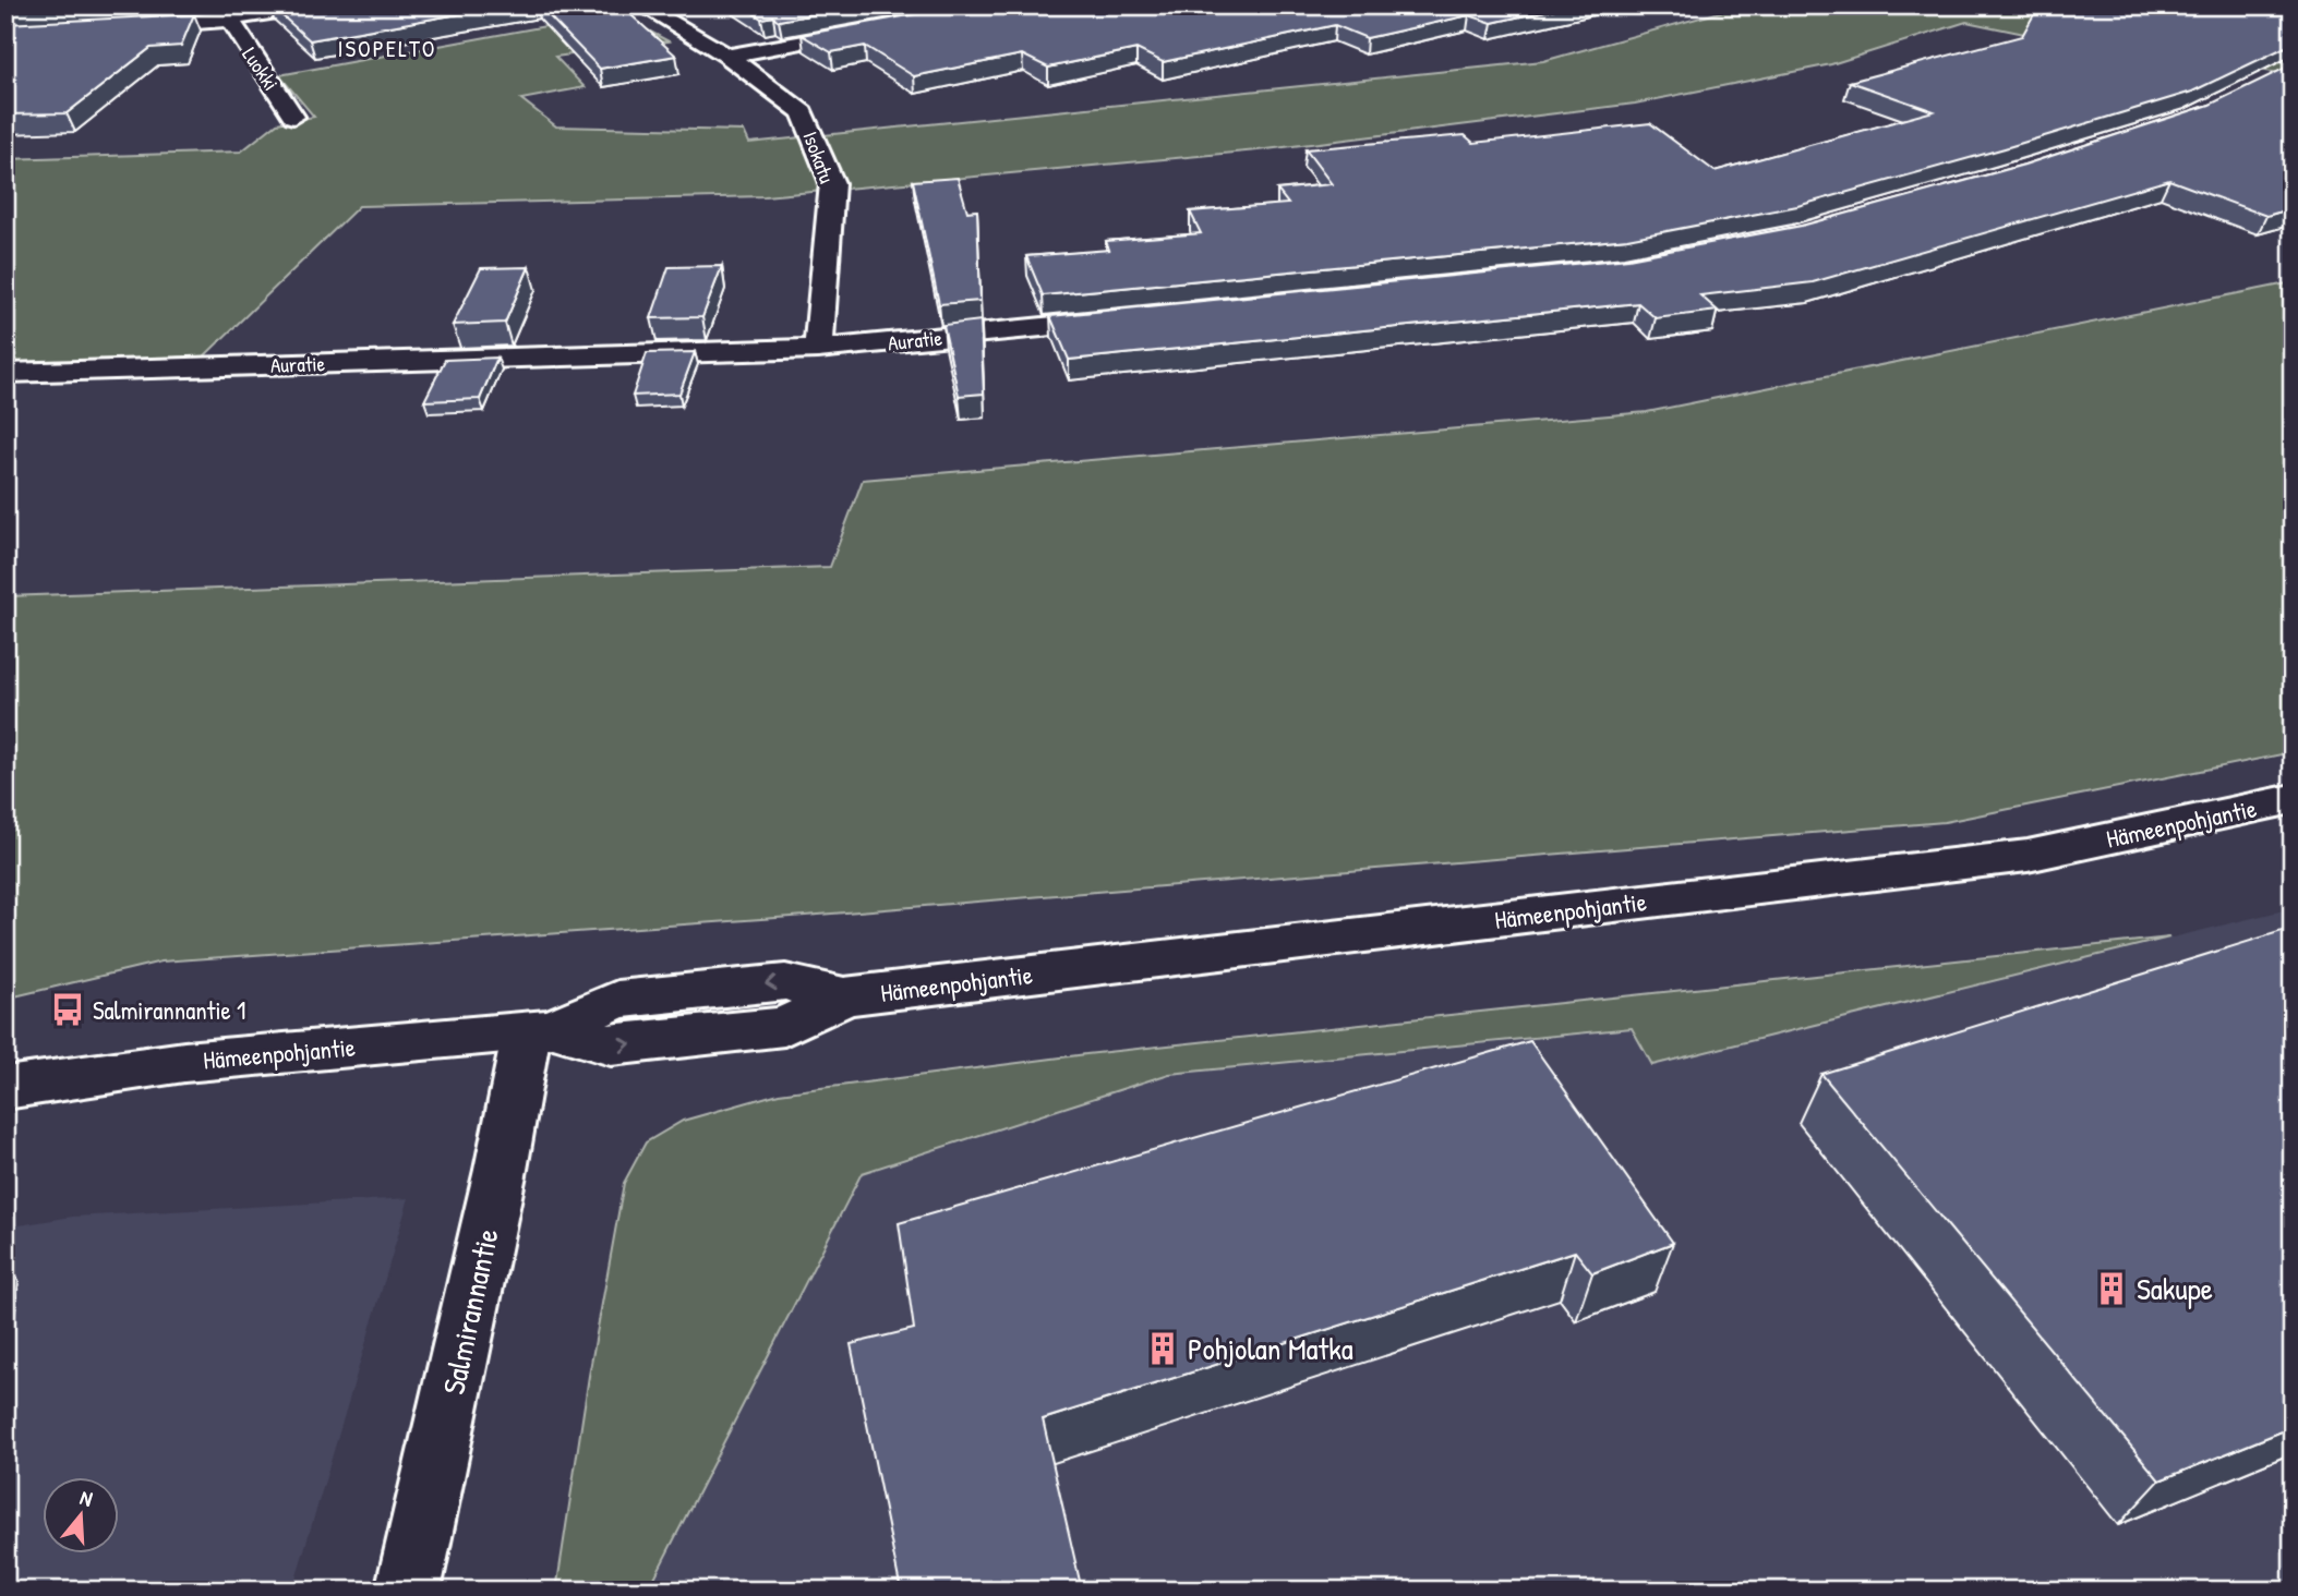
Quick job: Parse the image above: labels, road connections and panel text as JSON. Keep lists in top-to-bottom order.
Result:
{
  "streets": {
    "street": [
      "Luokki",
      "Isokatu",
      "Auratie",
      "Hämeenpohjantie",
      "Salmirannantie"
    ]
  },
  "crossings": [
    ["Isokatu", "Auratie"],
    ["Hämeenpohjantie", "Salmirannantie"]
  ],
  "districts": ["ISOPELTO"],
  "places": {
    "bus stop": ["Salmirannantie 1"],
    "building": ["Sakupe", "Pohjolan Matka"]
  },
  "north": "top"
}
